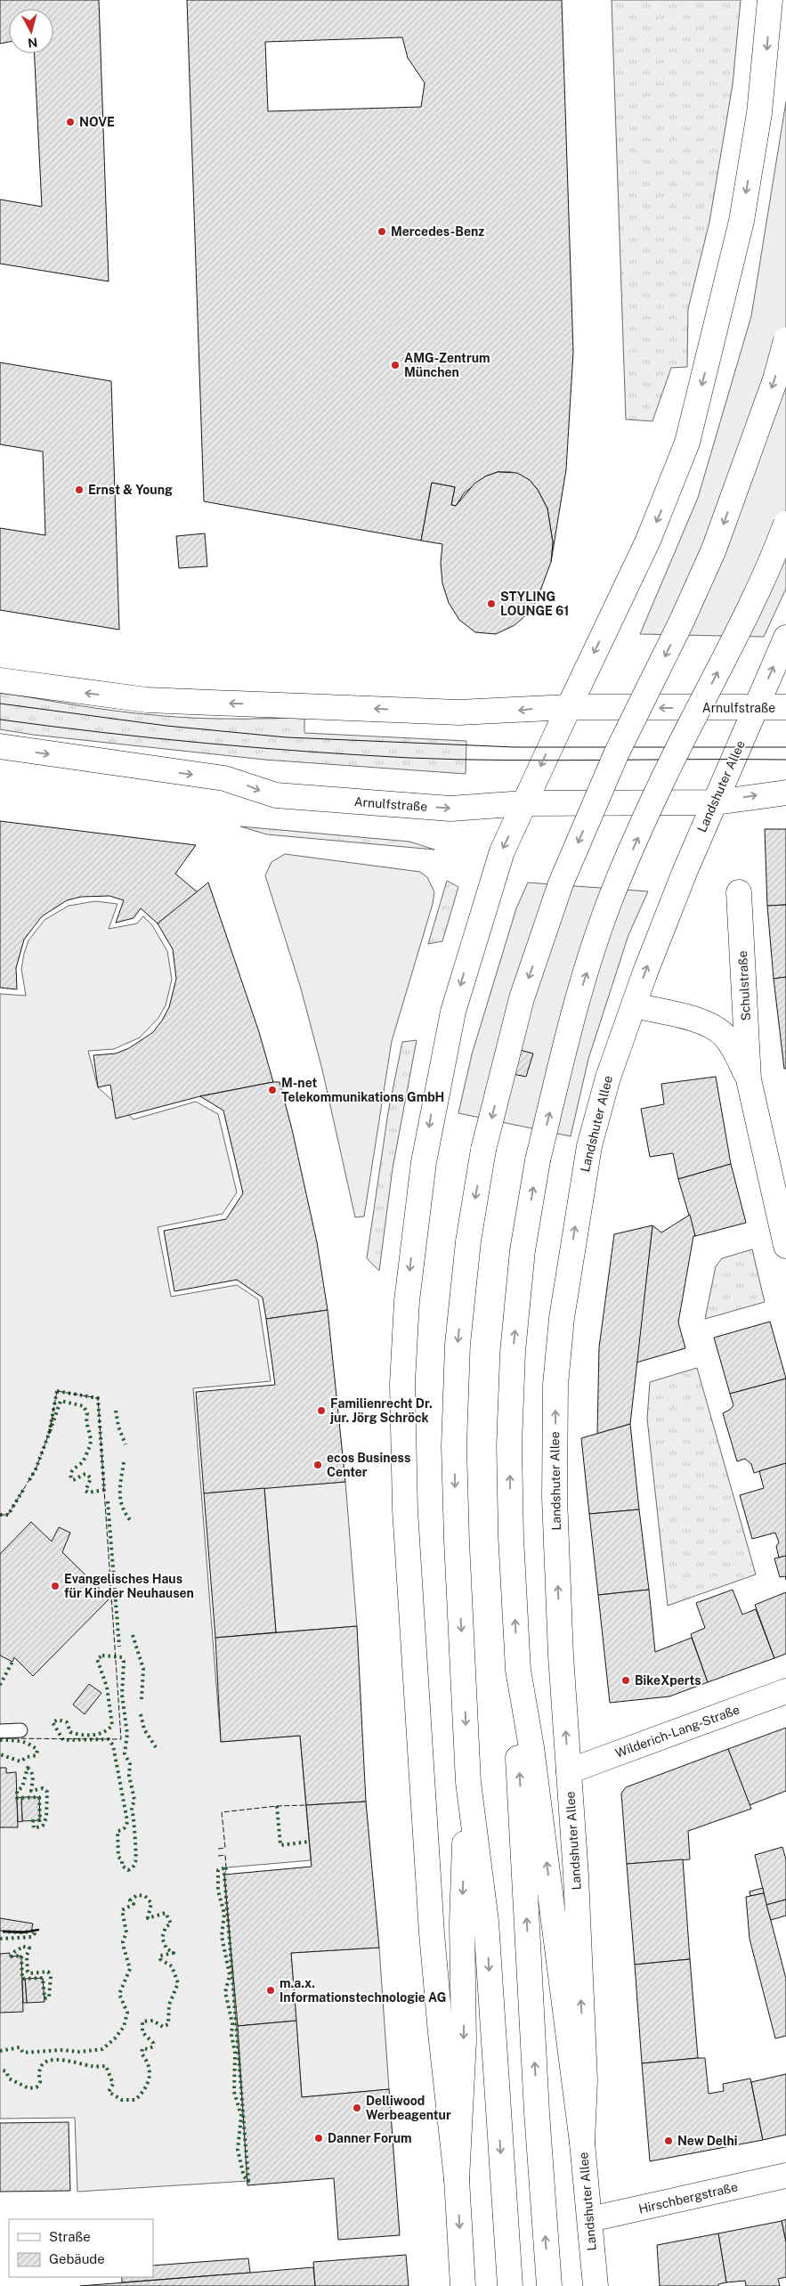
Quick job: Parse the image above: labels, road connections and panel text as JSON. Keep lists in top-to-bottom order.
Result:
{
  "streets": {
    "main road": [
      "Arnulfstraße",
      "Landshuter Allee",
      "Schulstraße",
      "Wilderich-Lang-Straße",
      "Hirschbergstraße"
    ]
  },
  "crossings": [
    ["Arnulfstraße", "Landshuter Allee"],
    ["Landshuter Allee", "Schulstraße"],
    ["Landshuter Allee", "Wilderich-Lang-Straße"],
    ["Landshuter Allee", "Hirschbergstraße"]
  ],
  "places": [
    "NOVE",
    "Mercedes-Benz",
    "AMG-Zentrum München",
    "Ernst & Young",
    "STYLING LOUNGE 61",
    "M-net Telekommunikations GmbH",
    "Familienrecht Dr. jur. Jörg Schröck",
    "ecos Business Center",
    "Evangelisches Haus für Kinder Neuhausen",
    "BikeXperts",
    "m.a.x. Informationstechnologie AG",
    "Delliwood Werbeagentur",
    "Danner Forum",
    "New Delhi"
  ],
  "legend": ["Straße", "Gebäude"],
  "north": "bottom"
}
